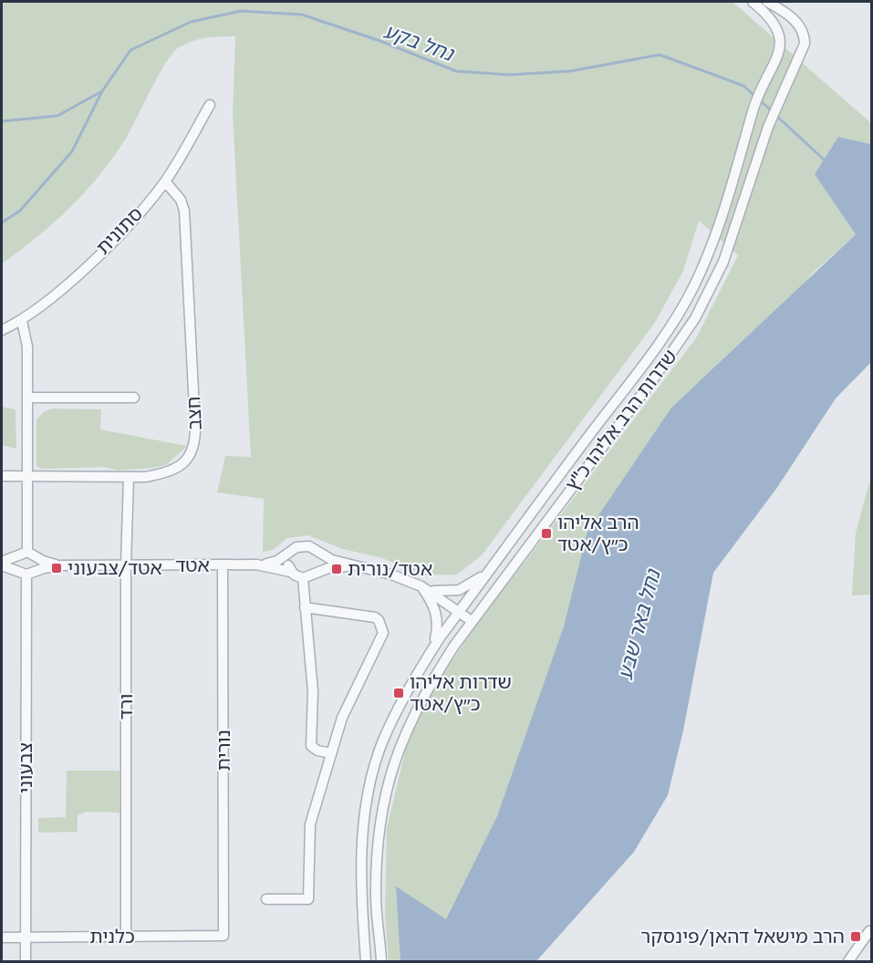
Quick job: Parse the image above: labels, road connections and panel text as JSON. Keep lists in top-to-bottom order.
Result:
{
  "streets": {
    "street": [
      "סתונית",
      "חצב",
      "שדרות הרב אליהו כ\"ץ",
      "אטד",
      "ורד",
      "נורית",
      "צבעוני",
      "כלנית"
    ]
  },
  "crossings": [
    ["סתונית", "חצב"],
    ["חצב", "ורד"],
    ["אטד", "ורד"],
    ["אטד", "נורית"],
    ["אטד", "צבעוני"],
    ["ורד", "כלנית"],
    ["נורית", "כלנית"],
    ["צבעוני", "כלנית"]
  ],
  "water": ["נחל בקע", "נחל באר שבע"],
  "places": {
    "transit": [
      "הרב אליהו כ״ץ/אטד",
      "אטד/צבעוני",
      "אטד/נורית",
      "שדרות אליהו כ״ץ/אטד",
      "הרב מישאל דהאן/פינסקר"
    ]
  }
}
